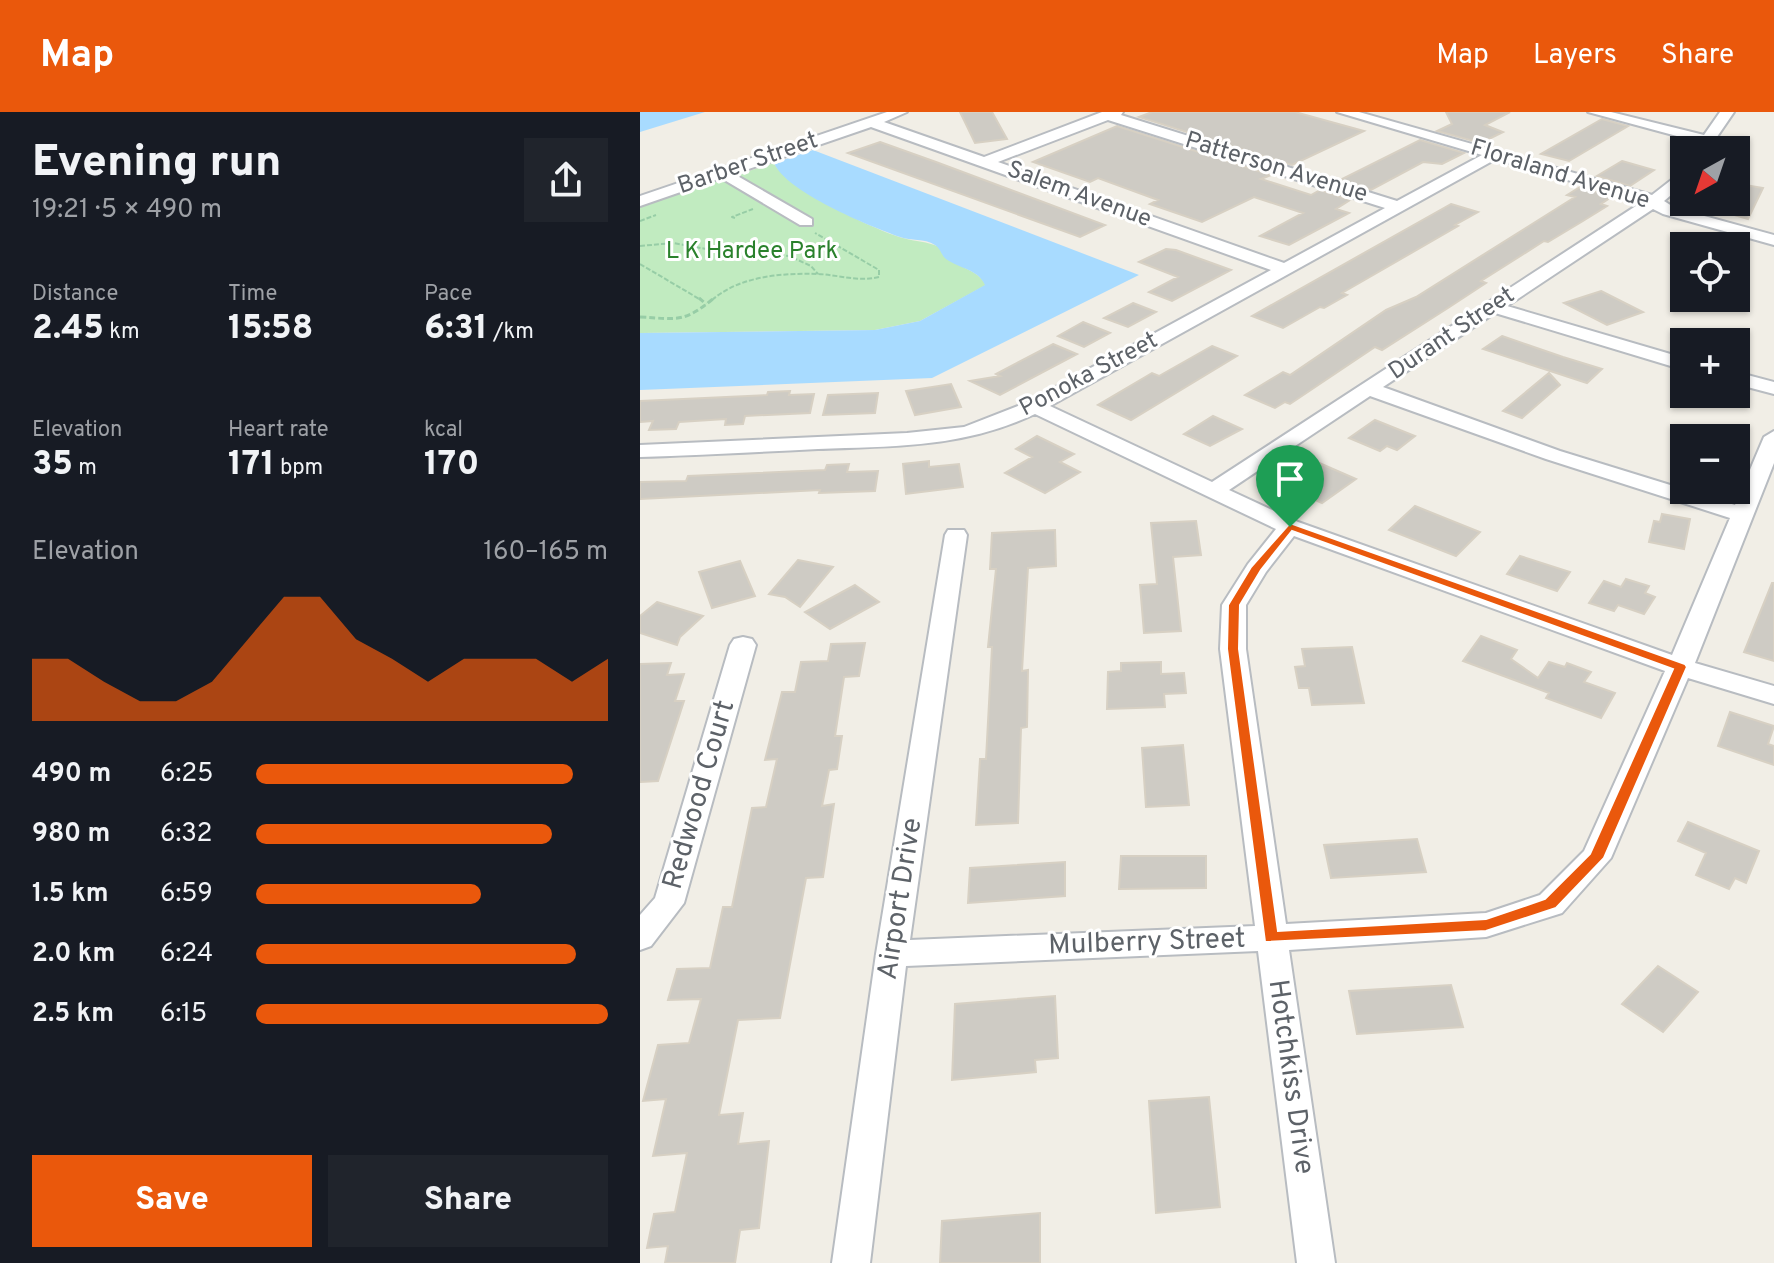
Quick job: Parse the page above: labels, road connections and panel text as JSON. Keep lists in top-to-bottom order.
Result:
{
  "streets": {
    "street": [
      "Barber Street",
      "Patterson Avenue",
      "Floraland Avenue",
      "Salem Avenue",
      "Durant Street",
      "Ponoka Street",
      "Redwood Court",
      "Airport Drive",
      "Mulberry Street",
      "Hotchkiss Drive"
    ]
  },
  "crossings": [
    ["Barber Street", "Salem Avenue"],
    ["Patterson Avenue", "Ponoka Street"],
    ["Floraland Avenue", "Durant Street"],
    ["Floraland Avenue", "Ponoka Street"],
    ["Salem Avenue", "Ponoka Street"],
    ["Airport Drive", "Mulberry Street"],
    ["Mulberry Street", "Hotchkiss Drive"]
  ],
  "parks": ["L K Hardee Park"],
  "north": "bottom left",
  "page": {
    "header": "Map",
    "nav": ["Map", "Layers", "Share"],
    "heading": ["Evening run", "19:21 · 5 × 490 m"],
    "map_buttons": ["+", "−"],
    "stats": [
      ["Distance", "2.45 km"],
      ["Time", "15:58"],
      ["Pace", "6:31 /km"],
      ["Elevation", "35 m"],
      ["Heart rate", "171 bpm"],
      ["kcal", "170"]
    ],
    "chart": ["Elevation", "160–165 m"],
    "list": [
      {
        "name": "490 m",
        "note": "6:25"
      },
      {
        "name": "980 m",
        "note": "6:32"
      },
      {
        "name": "1.5 km",
        "note": "6:59"
      },
      {
        "name": "2.0 km",
        "note": "6:24"
      },
      {
        "name": "2.5 km",
        "note": "6:15"
      }
    ],
    "buttons": ["Save", "Share"]
  }
}
